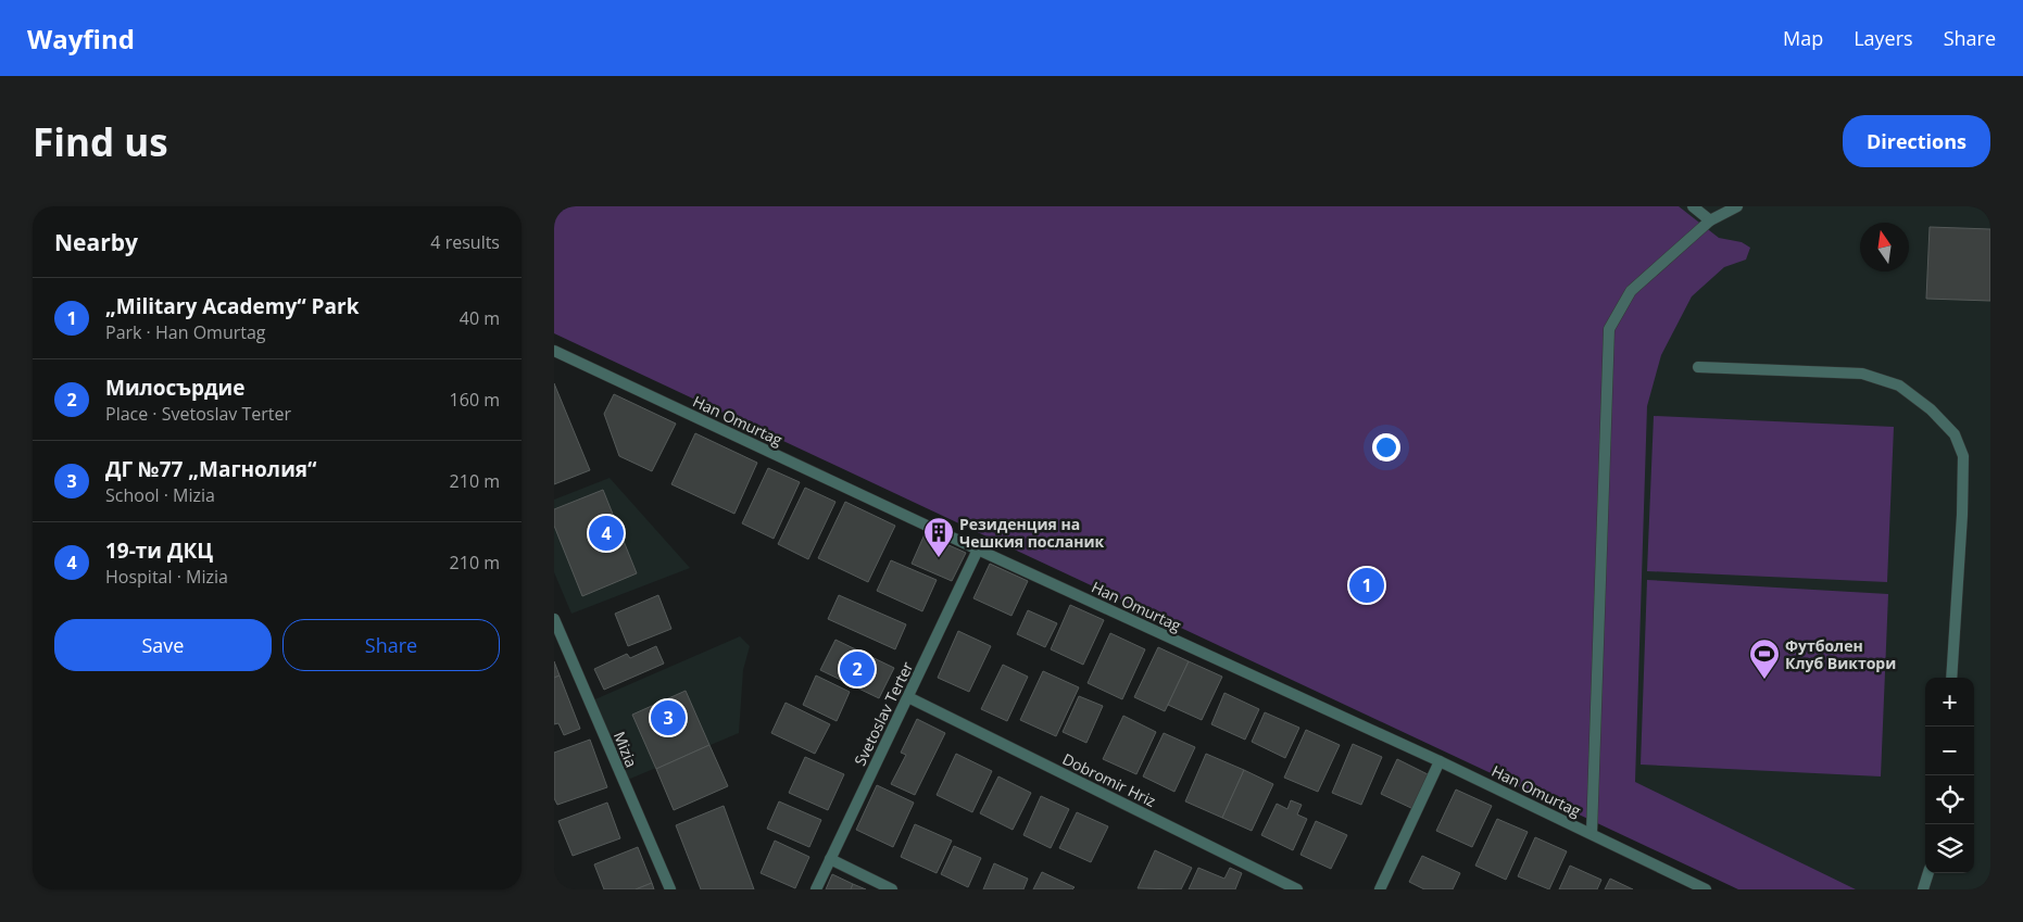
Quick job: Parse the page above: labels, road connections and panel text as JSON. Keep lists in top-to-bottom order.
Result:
{
  "streets": {
    "street": [
      "Han Omurtag",
      "Svetoslav Terter",
      "Mizia",
      "Dobromir Hriz"
    ]
  },
  "crossings": [
    ["Han Omurtag", "Svetoslav Terter"],
    ["Svetoslav Terter", "Dobromir Hriz"]
  ],
  "places": {
    "building": ["Резиденция на Чешкия посланик"],
    "sports": ["Футболен Клуб Виктори"]
  },
  "north": "top",
  "page": {
    "header": "Wayfind",
    "nav": ["Map", "Layers", "Share"],
    "buttons": [
      "Directions",
      ["Save", "Share"]
    ],
    "title": "Find us",
    "heading": ["Nearby", "4 results"],
    "list": [
      {
        "mark": "1",
        "name": "„Military Academy“ Park",
        "note": "Park · Han Omurtag",
        "value": "40 m"
      },
      {
        "mark": "2",
        "name": "Милосърдие",
        "note": "Place · Svetoslav Terter",
        "value": "160 m"
      },
      {
        "mark": "3",
        "name": "ДГ №77 „Магнолия“",
        "note": "School · Mizia",
        "value": "210 m"
      },
      {
        "mark": "4",
        "name": "19-ти ДКЦ",
        "note": "Hospital · Mizia",
        "value": "210 m"
      }
    ],
    "pins": [
      "4",
      "1",
      "2",
      "3"
    ],
    "map_buttons": ["+", "−"]
  }
}
